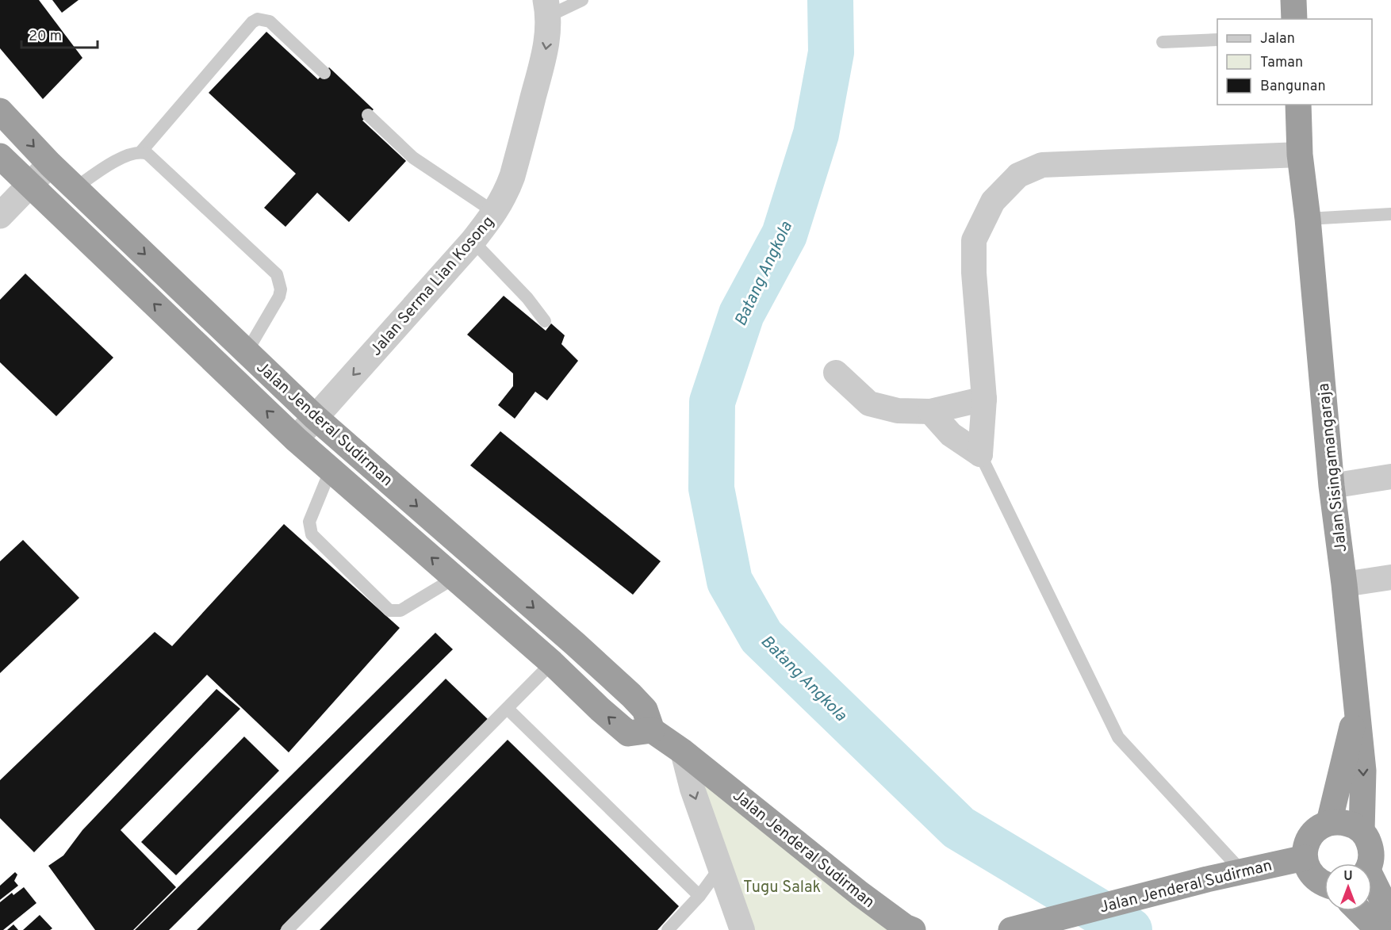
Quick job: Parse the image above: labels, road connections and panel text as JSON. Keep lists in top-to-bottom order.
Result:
{
  "streets": {
    "highway": ["Jalan Jenderal Sudirman", "Jalan Sisingamangaraja"],
    "street": ["Jalan Serma Lian Kosong"]
  },
  "crossings": [
    ["Jalan Serma Lian Kosong", "Jalan Jenderal Sudirman"]
  ],
  "one_way": ["Jalan Serma Lian Kosong"],
  "water": ["Batang Angkola"],
  "parks": ["Tugu Salak"],
  "legend": ["Jalan", "Taman", "Bangunan"],
  "scale_bar": "20 m",
  "north": "top"
}
